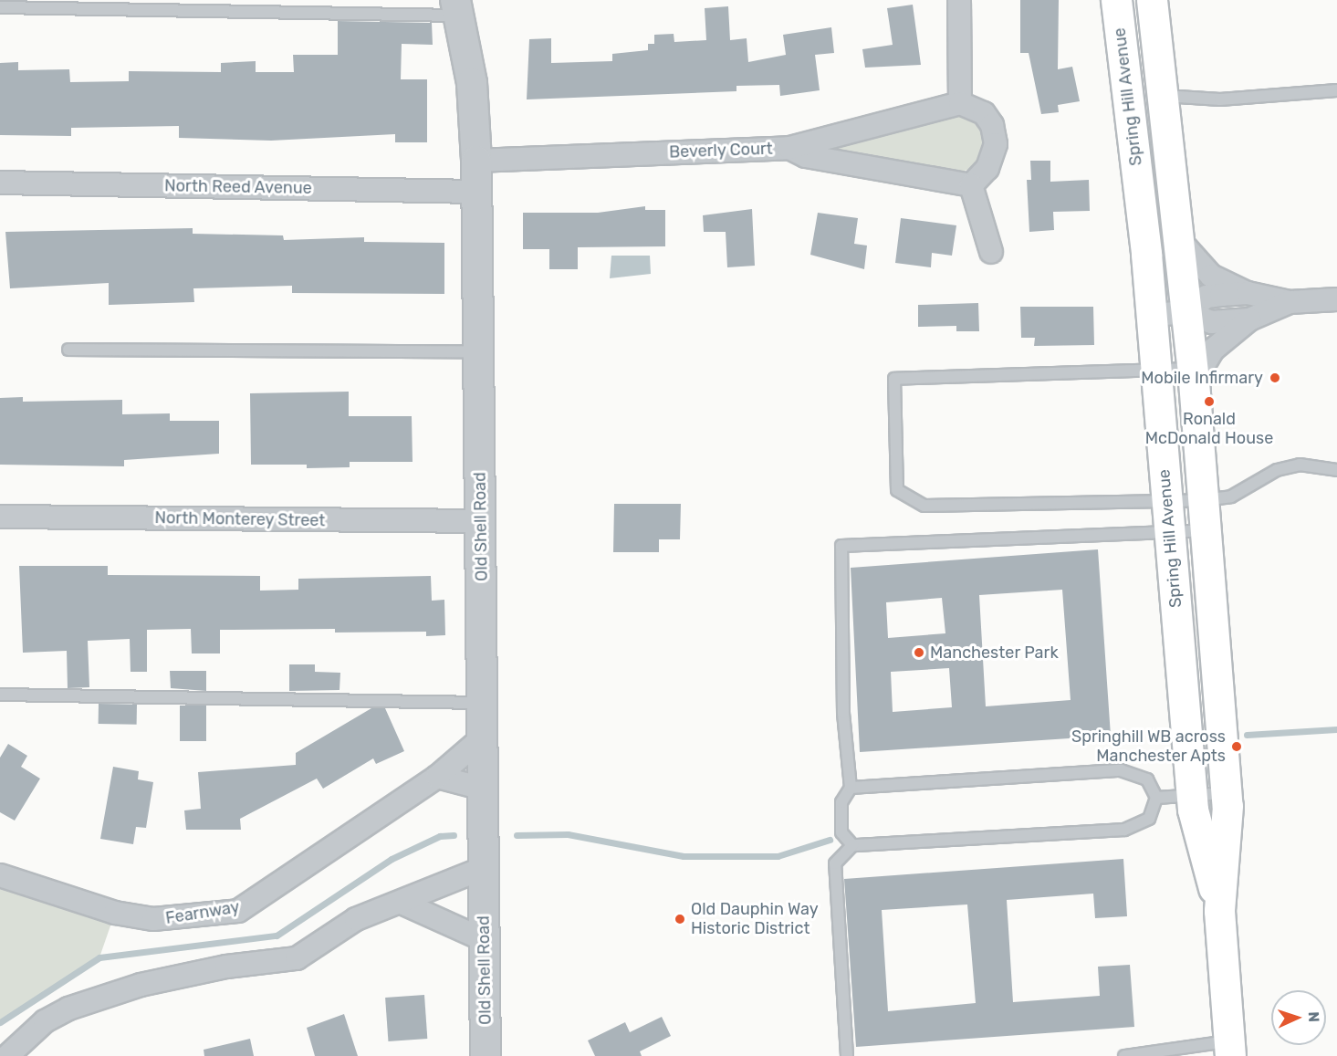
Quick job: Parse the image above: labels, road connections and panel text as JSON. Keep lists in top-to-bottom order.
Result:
{
  "streets": {
    "main road": ["Spring Hill Avenue"],
    "street": [
      "Beverly Court",
      "North Reed Avenue",
      "North Monterey Street",
      "Old Shell Road",
      "Fearnway"
    ]
  },
  "crossings": [
    ["Beverly Court", "Old Shell Road"],
    ["North Reed Avenue", "Old Shell Road"],
    ["North Monterey Street", "Old Shell Road"],
    ["Old Shell Road", "Fearnway"]
  ],
  "places": [
    "Mobile Infirmary",
    "Ronald McDonald House",
    "Manchester Park",
    "Springhill WB across Manchester Apts",
    "Old Dauphin Way Historic District"
  ],
  "north": "right"
}
